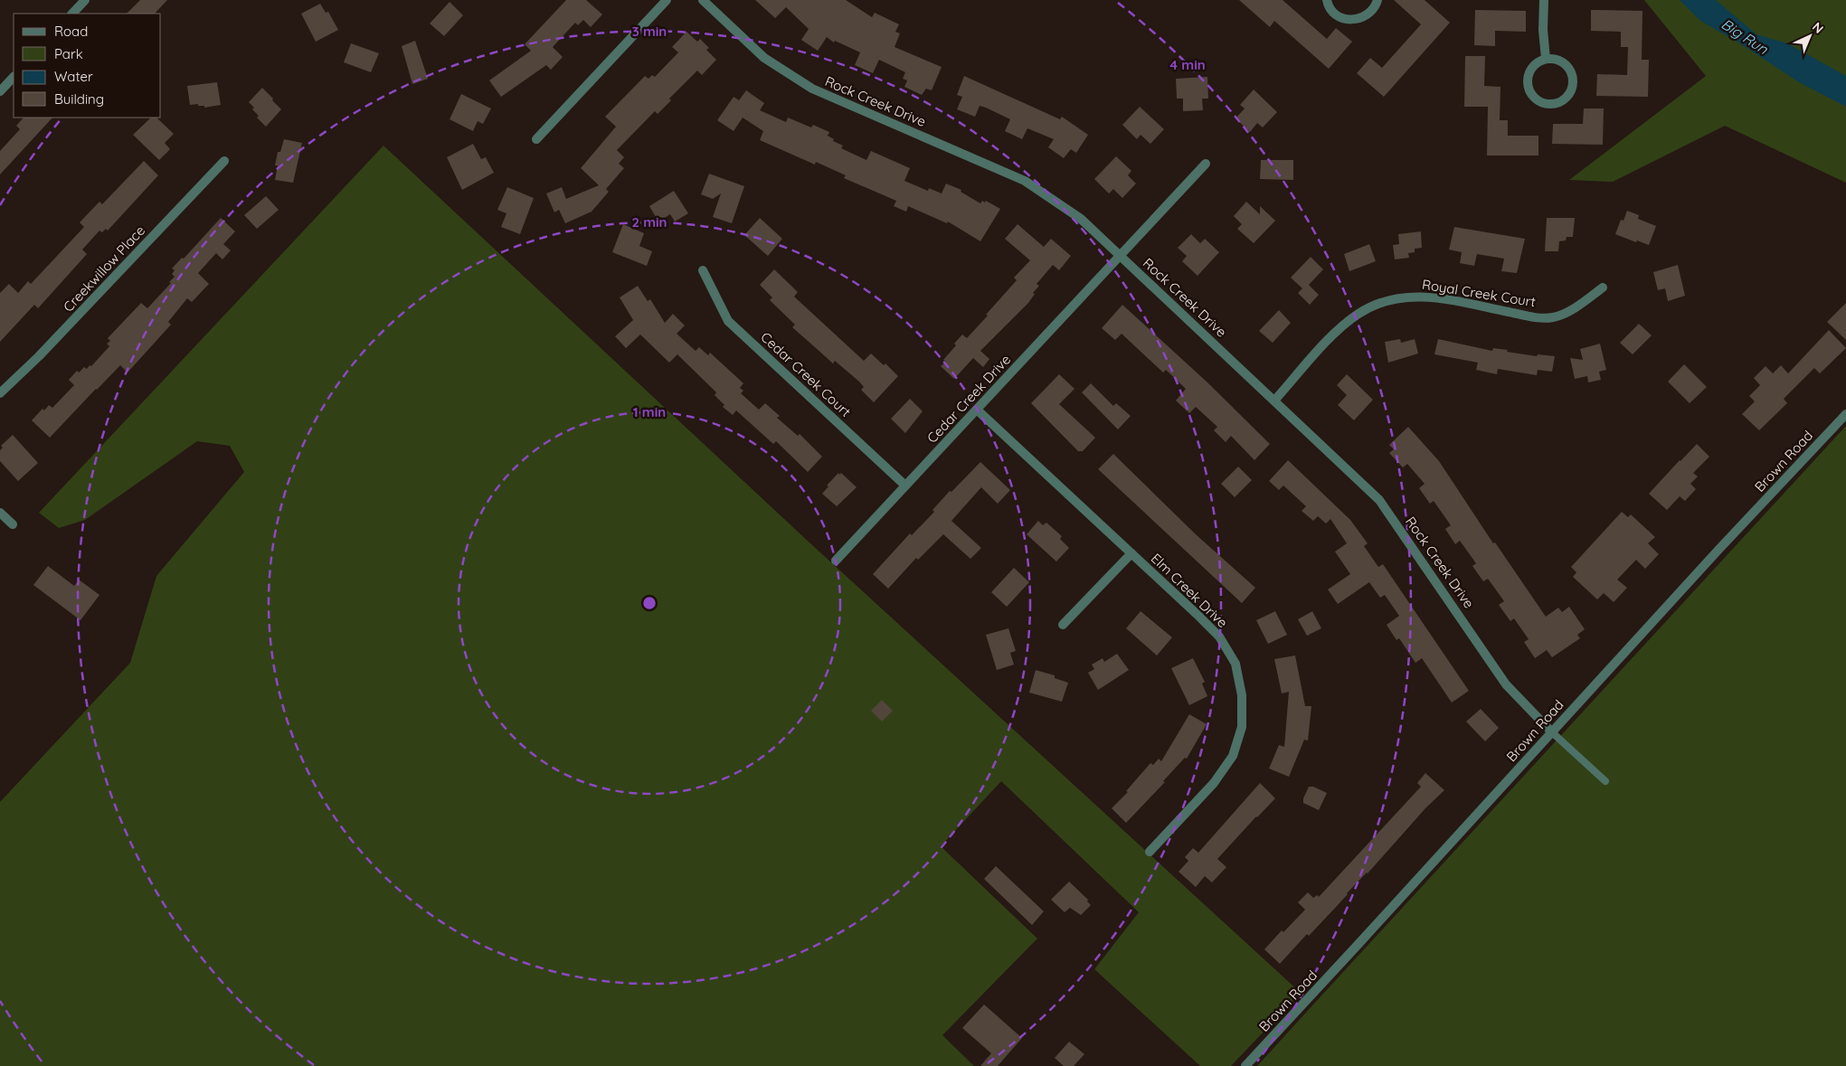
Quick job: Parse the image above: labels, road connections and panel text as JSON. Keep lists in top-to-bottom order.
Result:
{
  "streets": {
    "street": [
      "Rock Creek Drive",
      "Creekwillow Place",
      "Royal Creek Court",
      "Cedar Creek Court",
      "Cedar Creek Drive",
      "Brown Road",
      "Elm Creek Drive"
    ]
  },
  "crossings": [
    ["Rock Creek Drive", "Royal Creek Court"],
    ["Rock Creek Drive", "Cedar Creek Drive"],
    ["Rock Creek Drive", "Brown Road"],
    ["Cedar Creek Court", "Cedar Creek Drive"],
    ["Cedar Creek Drive", "Elm Creek Drive"]
  ],
  "water": ["Big Run"],
  "legend": [
    "Road",
    "Park",
    "Water",
    "Building"
  ],
  "north": "top right",
  "rings": [
    "3 min",
    "4 min",
    "2 min",
    "1 min"
  ]
}
